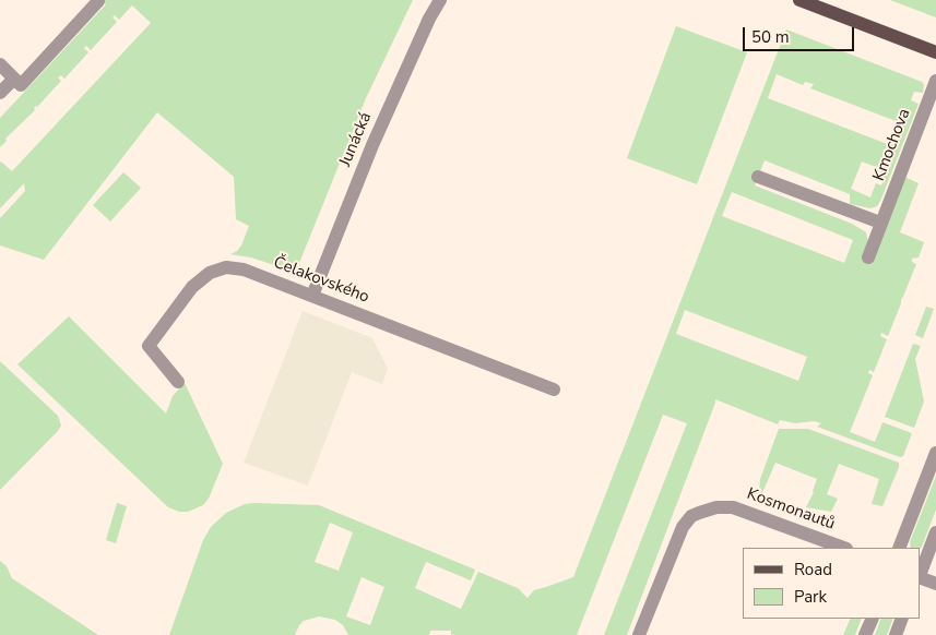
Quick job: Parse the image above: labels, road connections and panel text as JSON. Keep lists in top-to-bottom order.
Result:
{
  "streets": {
    "street": [
      "Junácká",
      "Kmochova",
      "Čelakovského",
      "Kosmonautů"
    ]
  },
  "crossings": [
    ["Junácká", "Čelakovského"]
  ],
  "legend": ["Road", "Park"],
  "scale_bar": "50 m"
}
